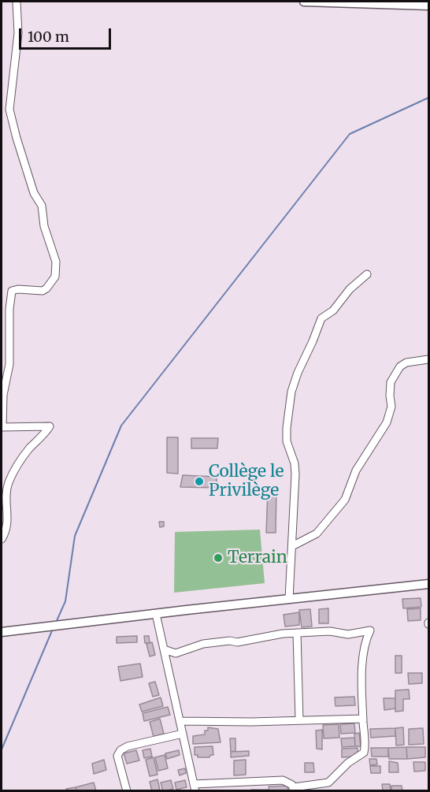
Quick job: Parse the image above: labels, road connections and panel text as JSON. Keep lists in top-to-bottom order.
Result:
{
  "places": ["Collège le Privilège", "Terrain"],
  "scale_bar": "100 m"
}
